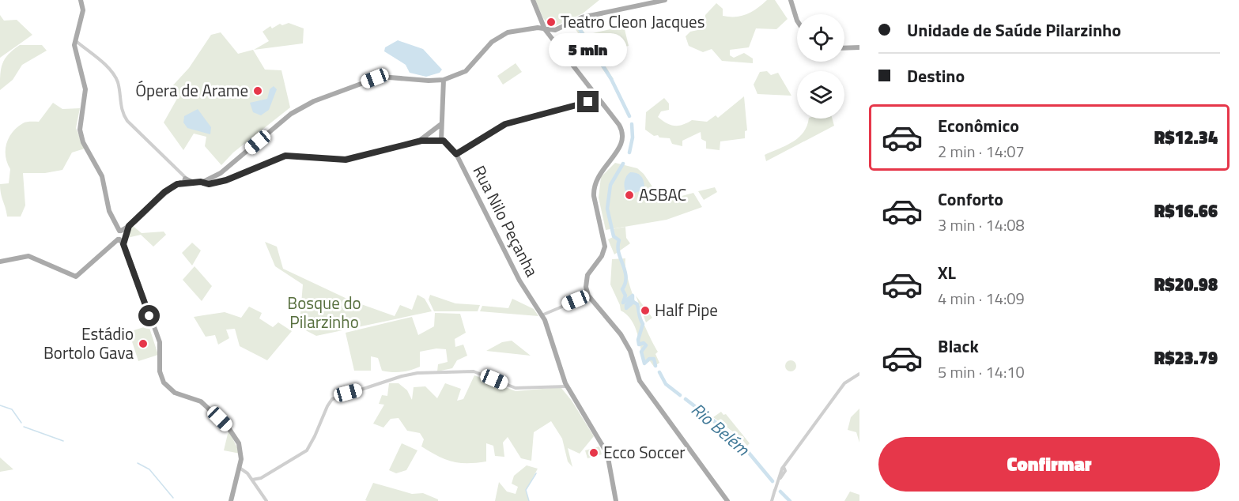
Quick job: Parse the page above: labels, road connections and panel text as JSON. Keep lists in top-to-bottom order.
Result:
{
  "streets": {
    "main road": ["Rua Nilo Peçanha"]
  },
  "water": ["Rio Belém"],
  "parks": ["Bosque do Pilarzinho"],
  "places": [
    "Teatro Cleon Jacques",
    "Ópera de Arame",
    "ASBAC",
    "Half Pipe",
    "Estádio Bortolo Gava",
    "Ecco Soccer"
  ],
  "page": {
    "banner": ["Unidade de Saúde Pilarzinho", "Destino"],
    "bubble": "5 min",
    "list": [
      {
        "name": "Econômico",
        "note": "2 min · 14:07",
        "value": "R$12.34"
      },
      {
        "name": "Conforto",
        "note": "3 min · 14:08",
        "value": "R$16.66"
      },
      {
        "name": "XL",
        "note": "4 min · 14:09",
        "value": "R$20.98"
      },
      {
        "name": "Black",
        "note": "5 min · 14:10",
        "value": "R$23.79"
      }
    ],
    "buttons": "Confirmar"
  }
}
